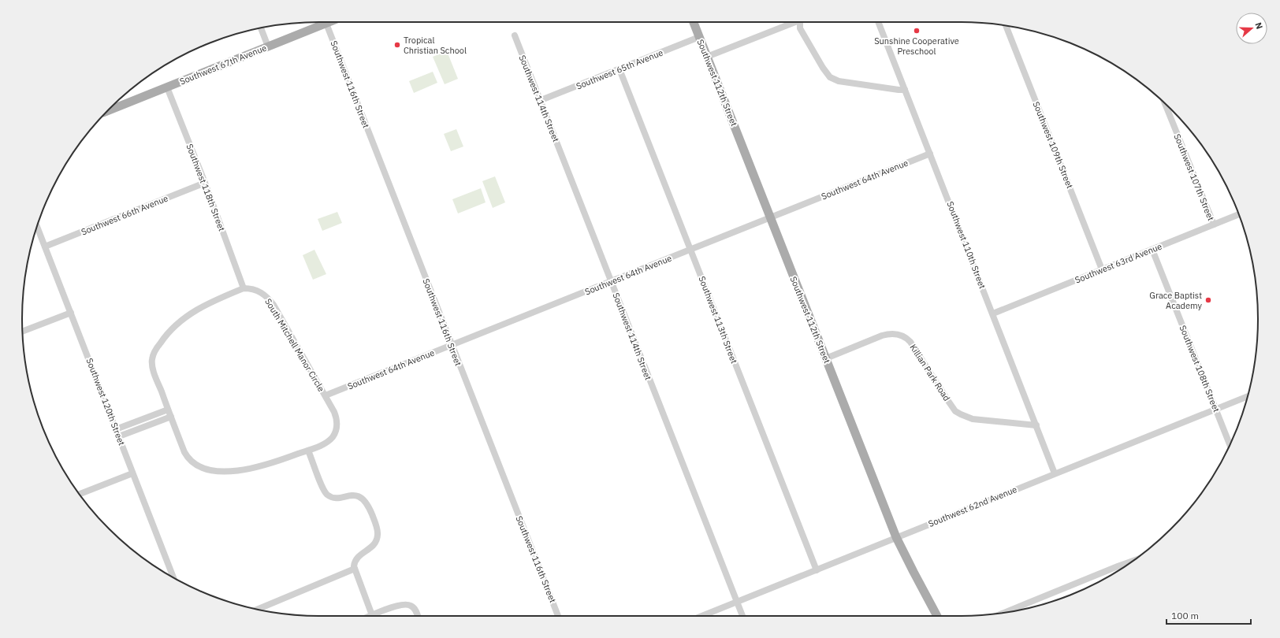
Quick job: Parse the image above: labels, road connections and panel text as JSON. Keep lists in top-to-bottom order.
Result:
{
  "streets": {
    "main road": ["Southwest 67th Avenue", "Southwest 112th Street"],
    "street": [
      "Southwest 65th Avenue",
      "Southwest 116th Street",
      "Southwest 114th Street",
      "Southwest 109th Street",
      "Southwest 107th Street",
      "Southwest 64th Avenue",
      "Southwest 118th Street",
      "Southwest 66th Avenue",
      "Southwest 110th Street",
      "Southwest 63rd Avenue",
      "Southwest 113th Street",
      "South Mitchell Manor Circle",
      "Southwest 108th Street",
      "Killian Park Road",
      "Southwest 120th Street",
      "Southwest 62nd Avenue"
    ]
  },
  "crossings": [
    ["Southwest 67th Avenue", "Southwest 116th Street"],
    ["Southwest 67th Avenue", "Southwest 118th Street"],
    ["Southwest 65th Avenue", "Southwest 112th Street"],
    ["Southwest 65th Avenue", "Southwest 114th Street"],
    ["Southwest 65th Avenue", "Southwest 113th Street"],
    ["Southwest 112th Street", "Southwest 64th Avenue"],
    ["Southwest 112th Street", "Killian Park Road"],
    ["Southwest 112th Street", "Southwest 62nd Avenue"],
    ["Southwest 116th Street", "Southwest 64th Avenue"],
    ["Southwest 114th Street", "Southwest 64th Avenue"],
    ["Southwest 114th Street", "Southwest 62nd Avenue"],
    ["Southwest 109th Street", "Southwest 63rd Avenue"],
    ["Southwest 107th Street", "Southwest 63rd Avenue"],
    ["Southwest 64th Avenue", "Southwest 110th Street"],
    ["Southwest 64th Avenue", "Southwest 113th Street"],
    ["Southwest 64th Avenue", "South Mitchell Manor Circle"],
    ["Southwest 118th Street", "Southwest 66th Avenue"],
    ["Southwest 118th Street", "South Mitchell Manor Circle"],
    ["Southwest 66th Avenue", "Southwest 120th Street"],
    ["Southwest 110th Street", "Southwest 63rd Avenue"],
    ["Southwest 110th Street", "Killian Park Road"],
    ["Southwest 110th Street", "Southwest 62nd Avenue"],
    ["Southwest 63rd Avenue", "Southwest 108th Street"],
    ["Southwest 113th Street", "Southwest 62nd Avenue"],
    ["Southwest 108th Street", "Southwest 62nd Avenue"]
  ],
  "places": ["Sunshine Cooperative Preschool", "Tropical Christian School", "Grace Baptist Academy"],
  "scale_bar": "100 m",
  "north": "right"
}
